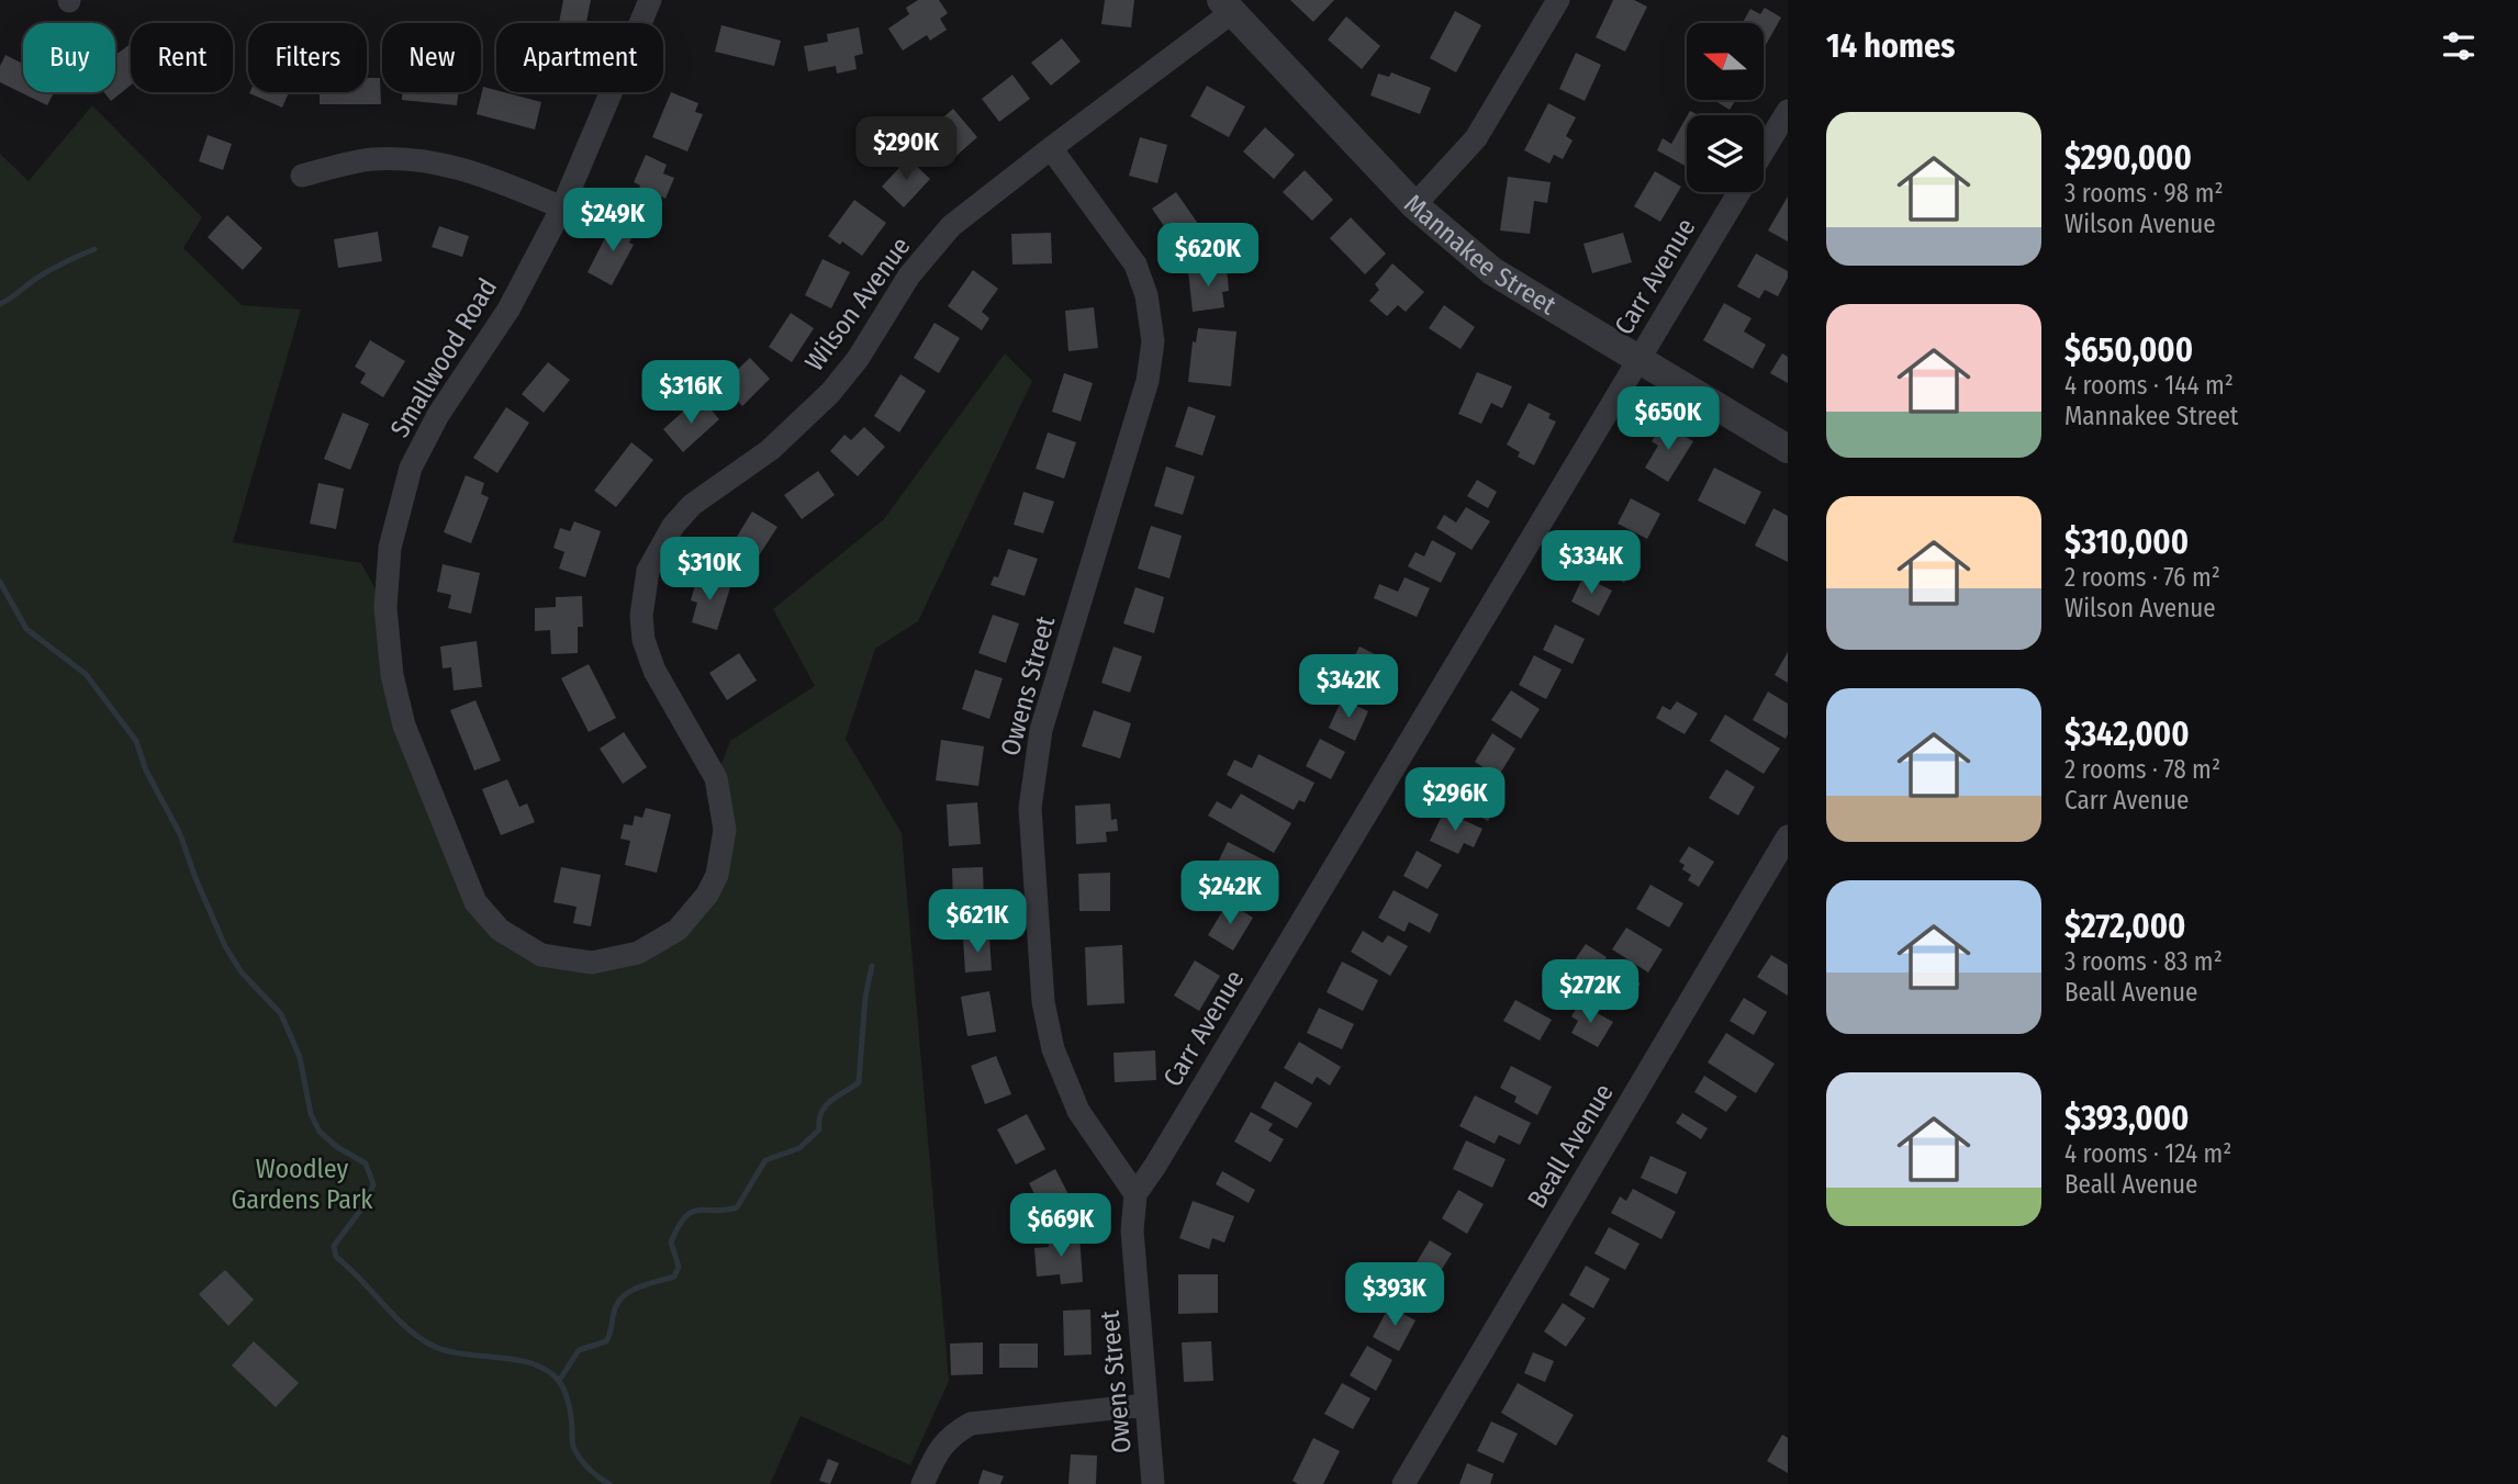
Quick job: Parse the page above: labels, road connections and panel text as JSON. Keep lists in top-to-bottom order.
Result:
{
  "streets": {
    "street": [
      "Mannakee Street",
      "Carr Avenue",
      "Wilson Avenue",
      "Smallwood Road",
      "Owens Street",
      "Beall Avenue"
    ]
  },
  "crossings": [
    ["Mannakee Street", "Carr Avenue"],
    ["Mannakee Street", "Wilson Avenue"],
    ["Carr Avenue", "Owens Street"],
    ["Wilson Avenue", "Smallwood Road"],
    ["Wilson Avenue", "Owens Street"]
  ],
  "parks": ["Woodley Gardens Park"],
  "north": "left",
  "page": {
    "heading": "14 homes",
    "chip": [
      "Buy",
      "Rent",
      "Filters",
      "New",
      "Apartment"
    ],
    "list": [
      {
        "name": "$290,000",
        "note": "3 rooms · 98 m² · Wilson Avenue"
      },
      {
        "name": "$650,000",
        "note": "4 rooms · 144 m² · Mannakee Street"
      },
      {
        "name": "$310,000",
        "note": "2 rooms · 76 m² · Wilson Avenue"
      },
      {
        "name": "$342,000",
        "note": "2 rooms · 78 m² · Carr Avenue"
      },
      {
        "name": "$272,000",
        "note": "3 rooms · 83 m² · Beall Avenue"
      },
      {
        "name": "$393,000",
        "note": "4 rooms · 124 m² · Beall Avenue"
      }
    ],
    "price": [
      "$290K",
      "$249K",
      "$620K",
      "$316K",
      "$650K",
      "$334K",
      "$310K",
      "$342K",
      "$296K",
      "$242K",
      "$621K",
      "$272K",
      "$669K",
      "$393K"
    ]
  }
}
